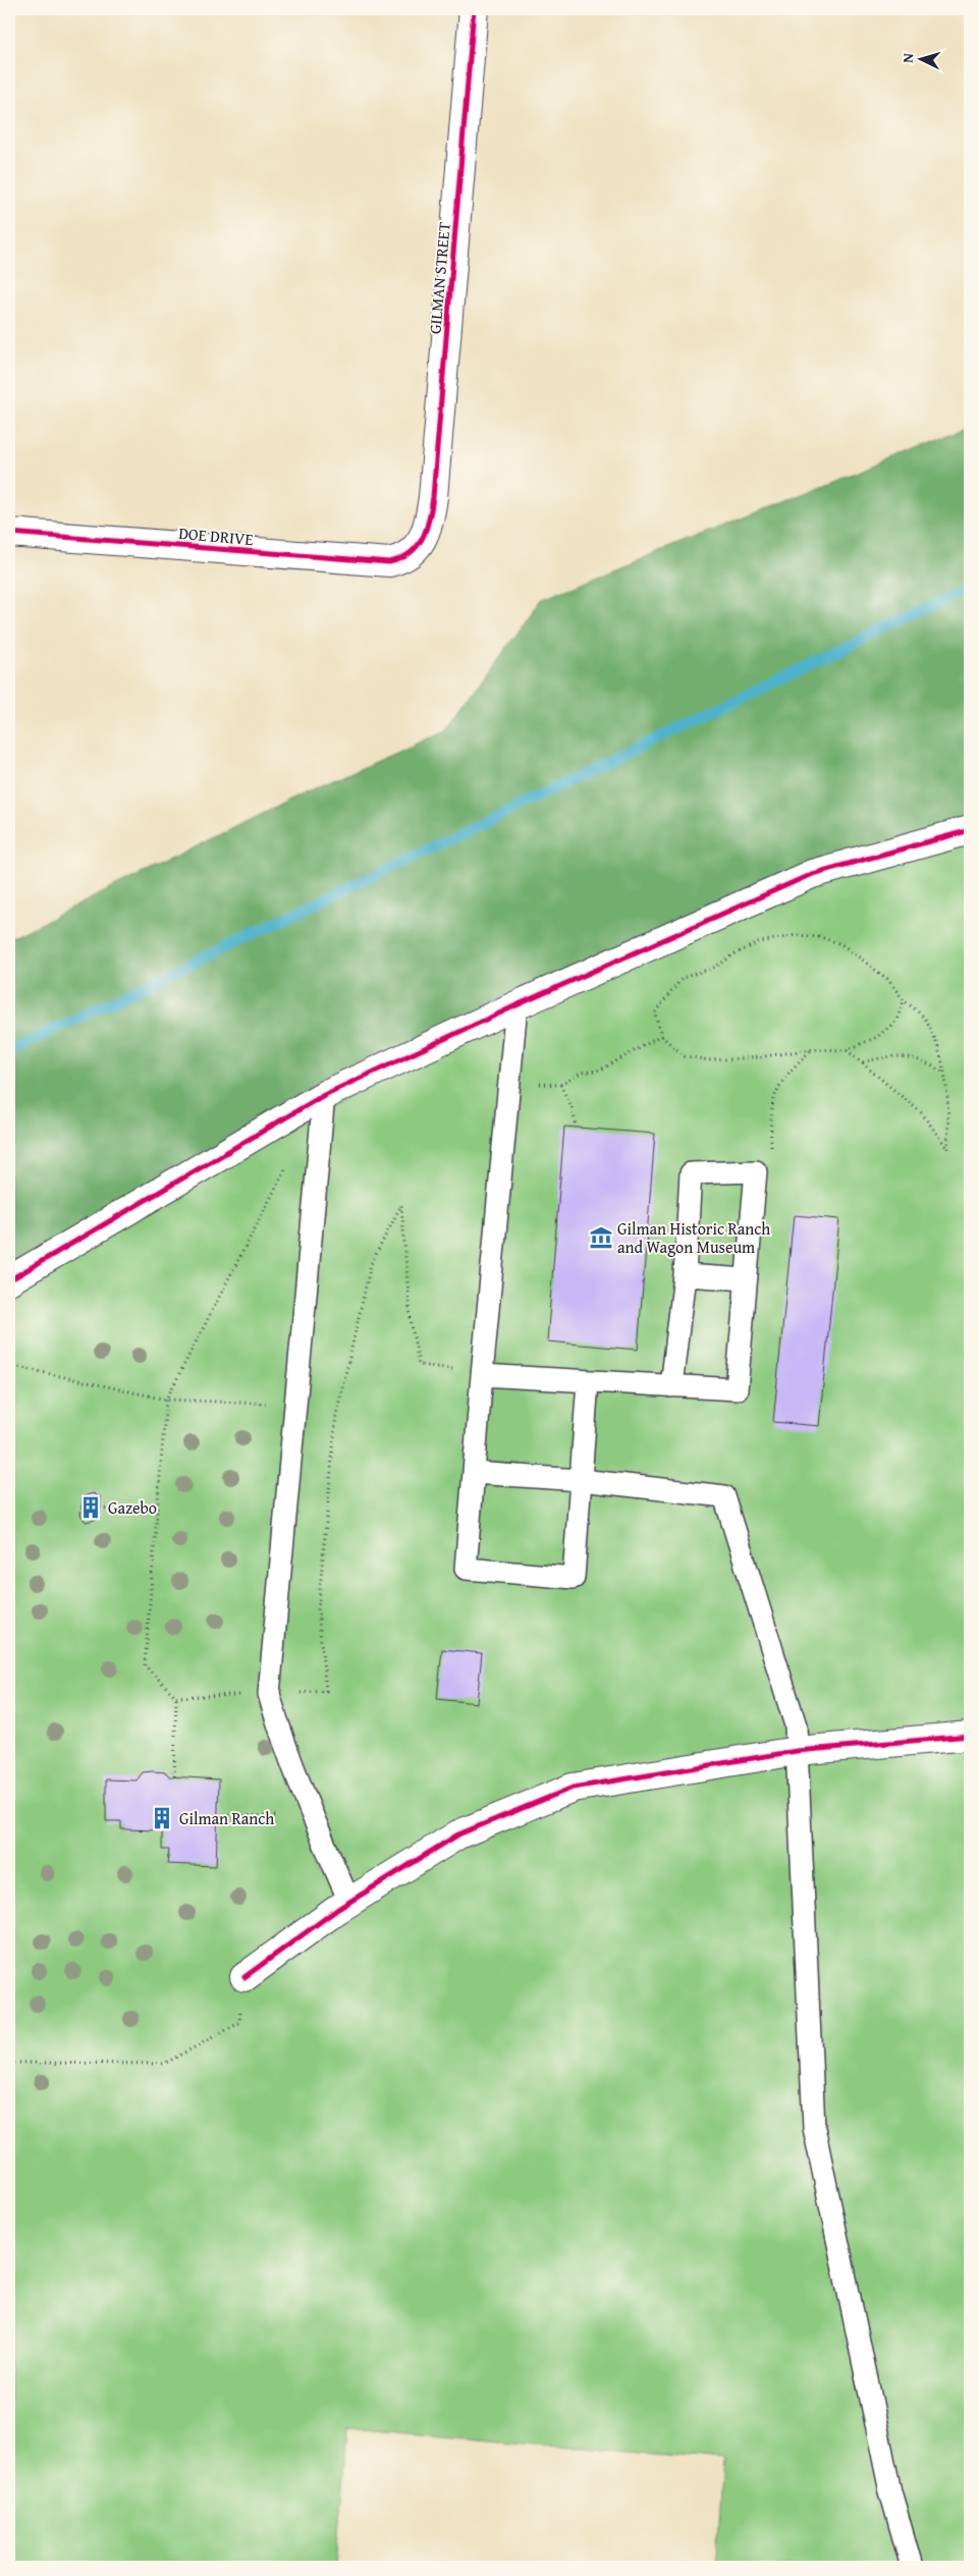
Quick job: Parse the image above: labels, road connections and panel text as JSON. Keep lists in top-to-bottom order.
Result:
{
  "streets": {
    "street": ["GILMAN STREET", "DOE DRIVE"]
  },
  "crossings": [
    ["GILMAN STREET", "DOE DRIVE"]
  ],
  "places": {
    "museum": ["Gilman Historic Ranch and Wagon Museum"],
    "building": ["Gazebo", "Gilman Ranch"]
  },
  "north": "left"
}
